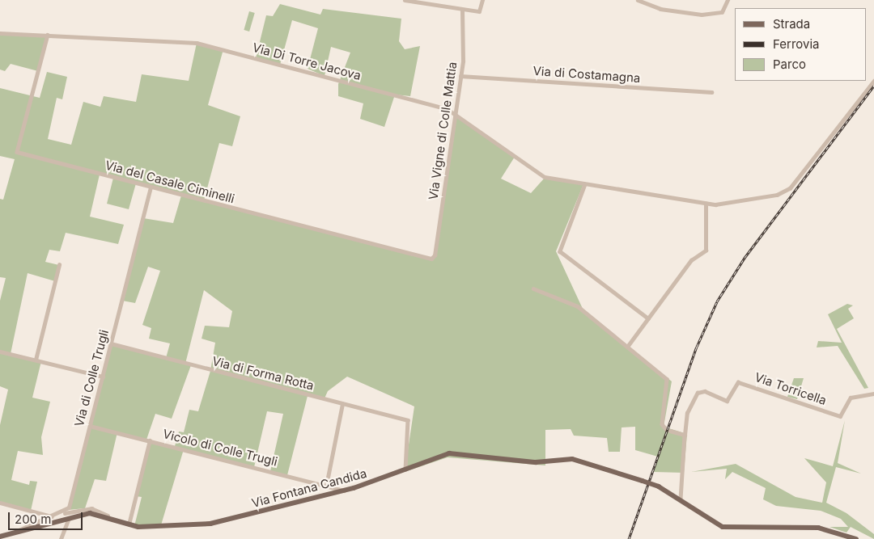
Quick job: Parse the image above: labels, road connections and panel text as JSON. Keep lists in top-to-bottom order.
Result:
{
  "streets": {
    "main road": ["Via Fontana Candida"],
    "street": [
      "Via Di Torre Jacova",
      "Via di Costamagna",
      "Via Vigne di Colle Mattia",
      "Via del Casale Ciminelli",
      "Via di Forma Rotta",
      "Via di Colle Trugli",
      "Via Torricella",
      "Vicolo di Colle Trugli"
    ]
  },
  "crossings": [
    ["Via Di Torre Jacova", "Via Vigne di Colle Mattia"],
    ["Via Di Torre Jacova", "Via del Casale Ciminelli"],
    ["Via di Costamagna", "Via Vigne di Colle Mattia"],
    ["Via Vigne di Colle Mattia", "Via del Casale Ciminelli"],
    ["Via del Casale Ciminelli", "Via di Colle Trugli"],
    ["Via di Forma Rotta", "Via di Colle Trugli"],
    ["Via di Forma Rotta", "Via Fontana Candida"],
    ["Via di Colle Trugli", "Vicolo di Colle Trugli"],
    ["Vicolo di Colle Trugli", "Via Fontana Candida"]
  ],
  "legend": ["Strada", "Ferrovia", "Parco"],
  "scale_bar": "200 m"
}
